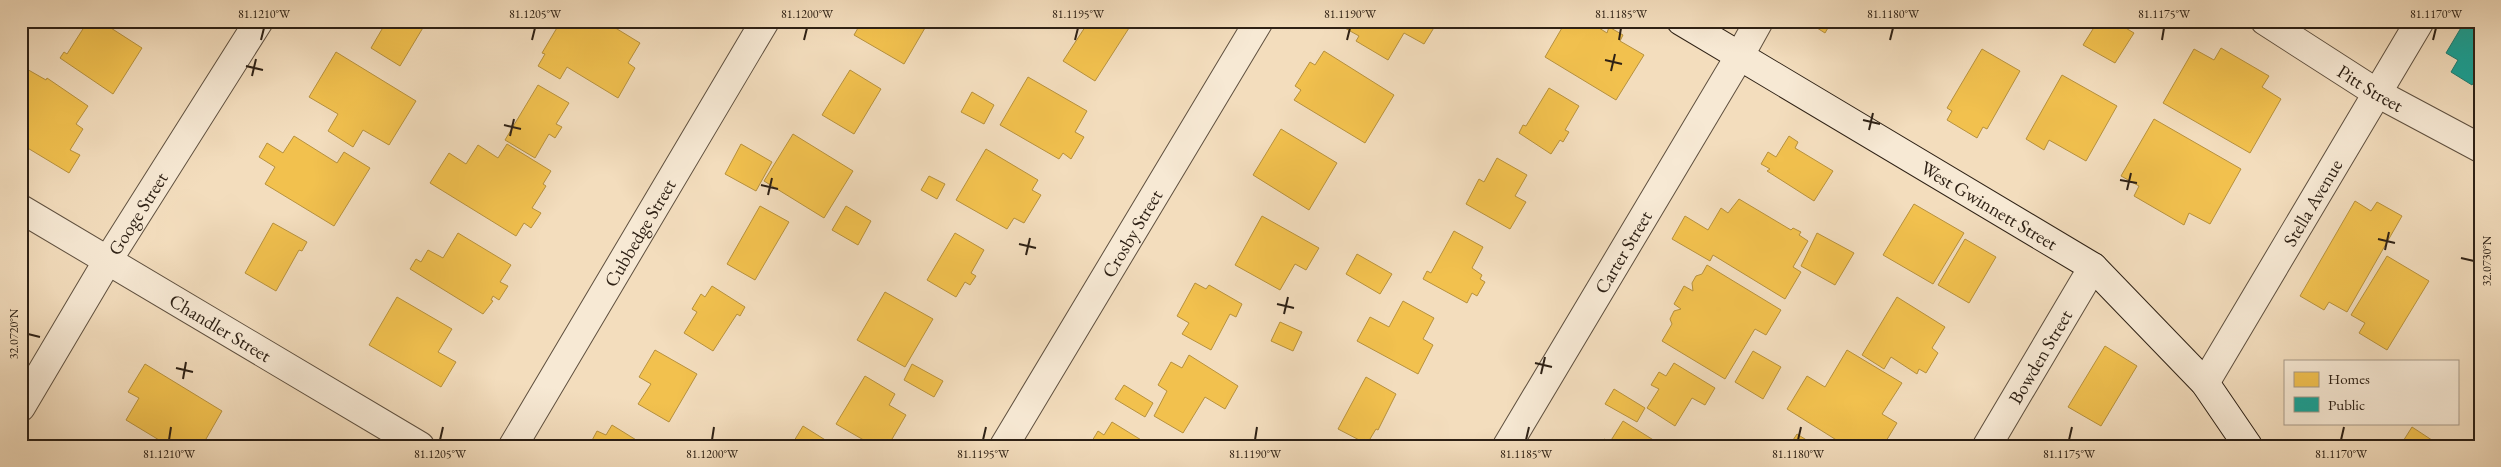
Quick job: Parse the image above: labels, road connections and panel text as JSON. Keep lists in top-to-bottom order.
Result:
{
  "streets": {
    "street": [
      "Pitt Street",
      "Stella Avenue",
      "West Gwinnett Street",
      "Googe Street",
      "Cubbedge Street",
      "Crosby Street",
      "Carter Street",
      "Chandler Street",
      "Bowden Street"
    ]
  },
  "crossings": [
    ["Pitt Street", "Stella Avenue"],
    ["Stella Avenue", "West Gwinnett Street"],
    ["West Gwinnett Street", "Carter Street"],
    ["West Gwinnett Street", "Bowden Street"],
    ["Googe Street", "Chandler Street"]
  ],
  "legend": ["Homes", "Public"],
  "coordinates": [
    "81.1210°W",
    "81.1205°W",
    "81.1200°W",
    "81.1195°W",
    "81.1190°W",
    "81.1185°W",
    "81.1180°W",
    "81.1175°W",
    "81.1170°W",
    "32.0730°N",
    "32.0720°N"
  ]
}
